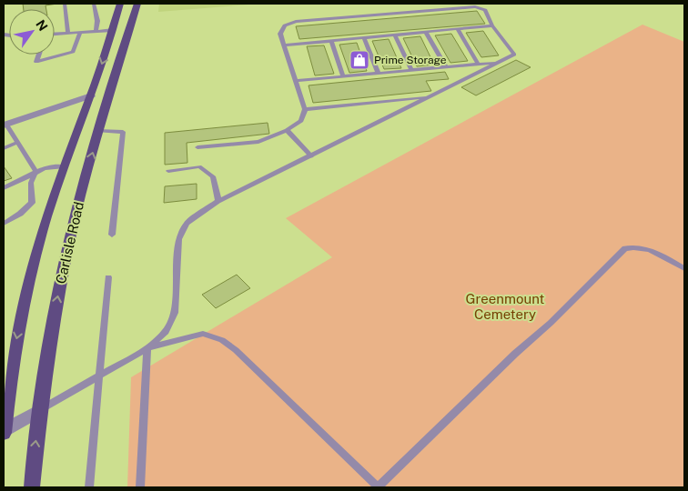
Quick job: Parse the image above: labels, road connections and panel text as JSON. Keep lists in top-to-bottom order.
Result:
{
  "streets": {
    "main road": ["Carlisle Road"]
  },
  "parks": ["Greenmount Cemetery"],
  "places": {
    "shop": ["Prime Storage"]
  },
  "north": "top right"
}
